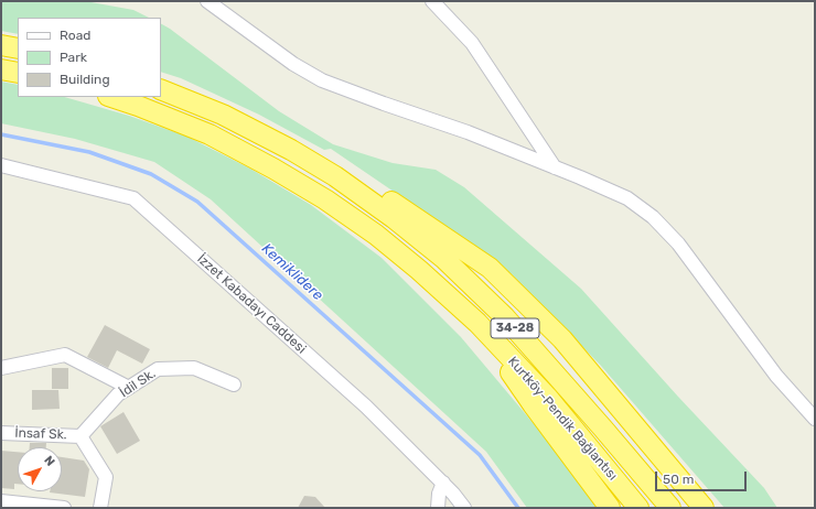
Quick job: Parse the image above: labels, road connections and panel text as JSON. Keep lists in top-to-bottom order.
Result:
{
  "streets": {
    "highway": ["34-28", "Kurtköy-Pendik Bağlantısı"],
    "street": ["İzzet Kabadayı Caddesi", "İdil Sk.", "İnsaf Sk."]
  },
  "crossings": [
    ["İdil Sk.", "İnsaf Sk."]
  ],
  "water": ["Kemiklidere"],
  "legend": ["Road", "Park", "Building"],
  "scale_bar": "50 m",
  "north": "top right"
}
